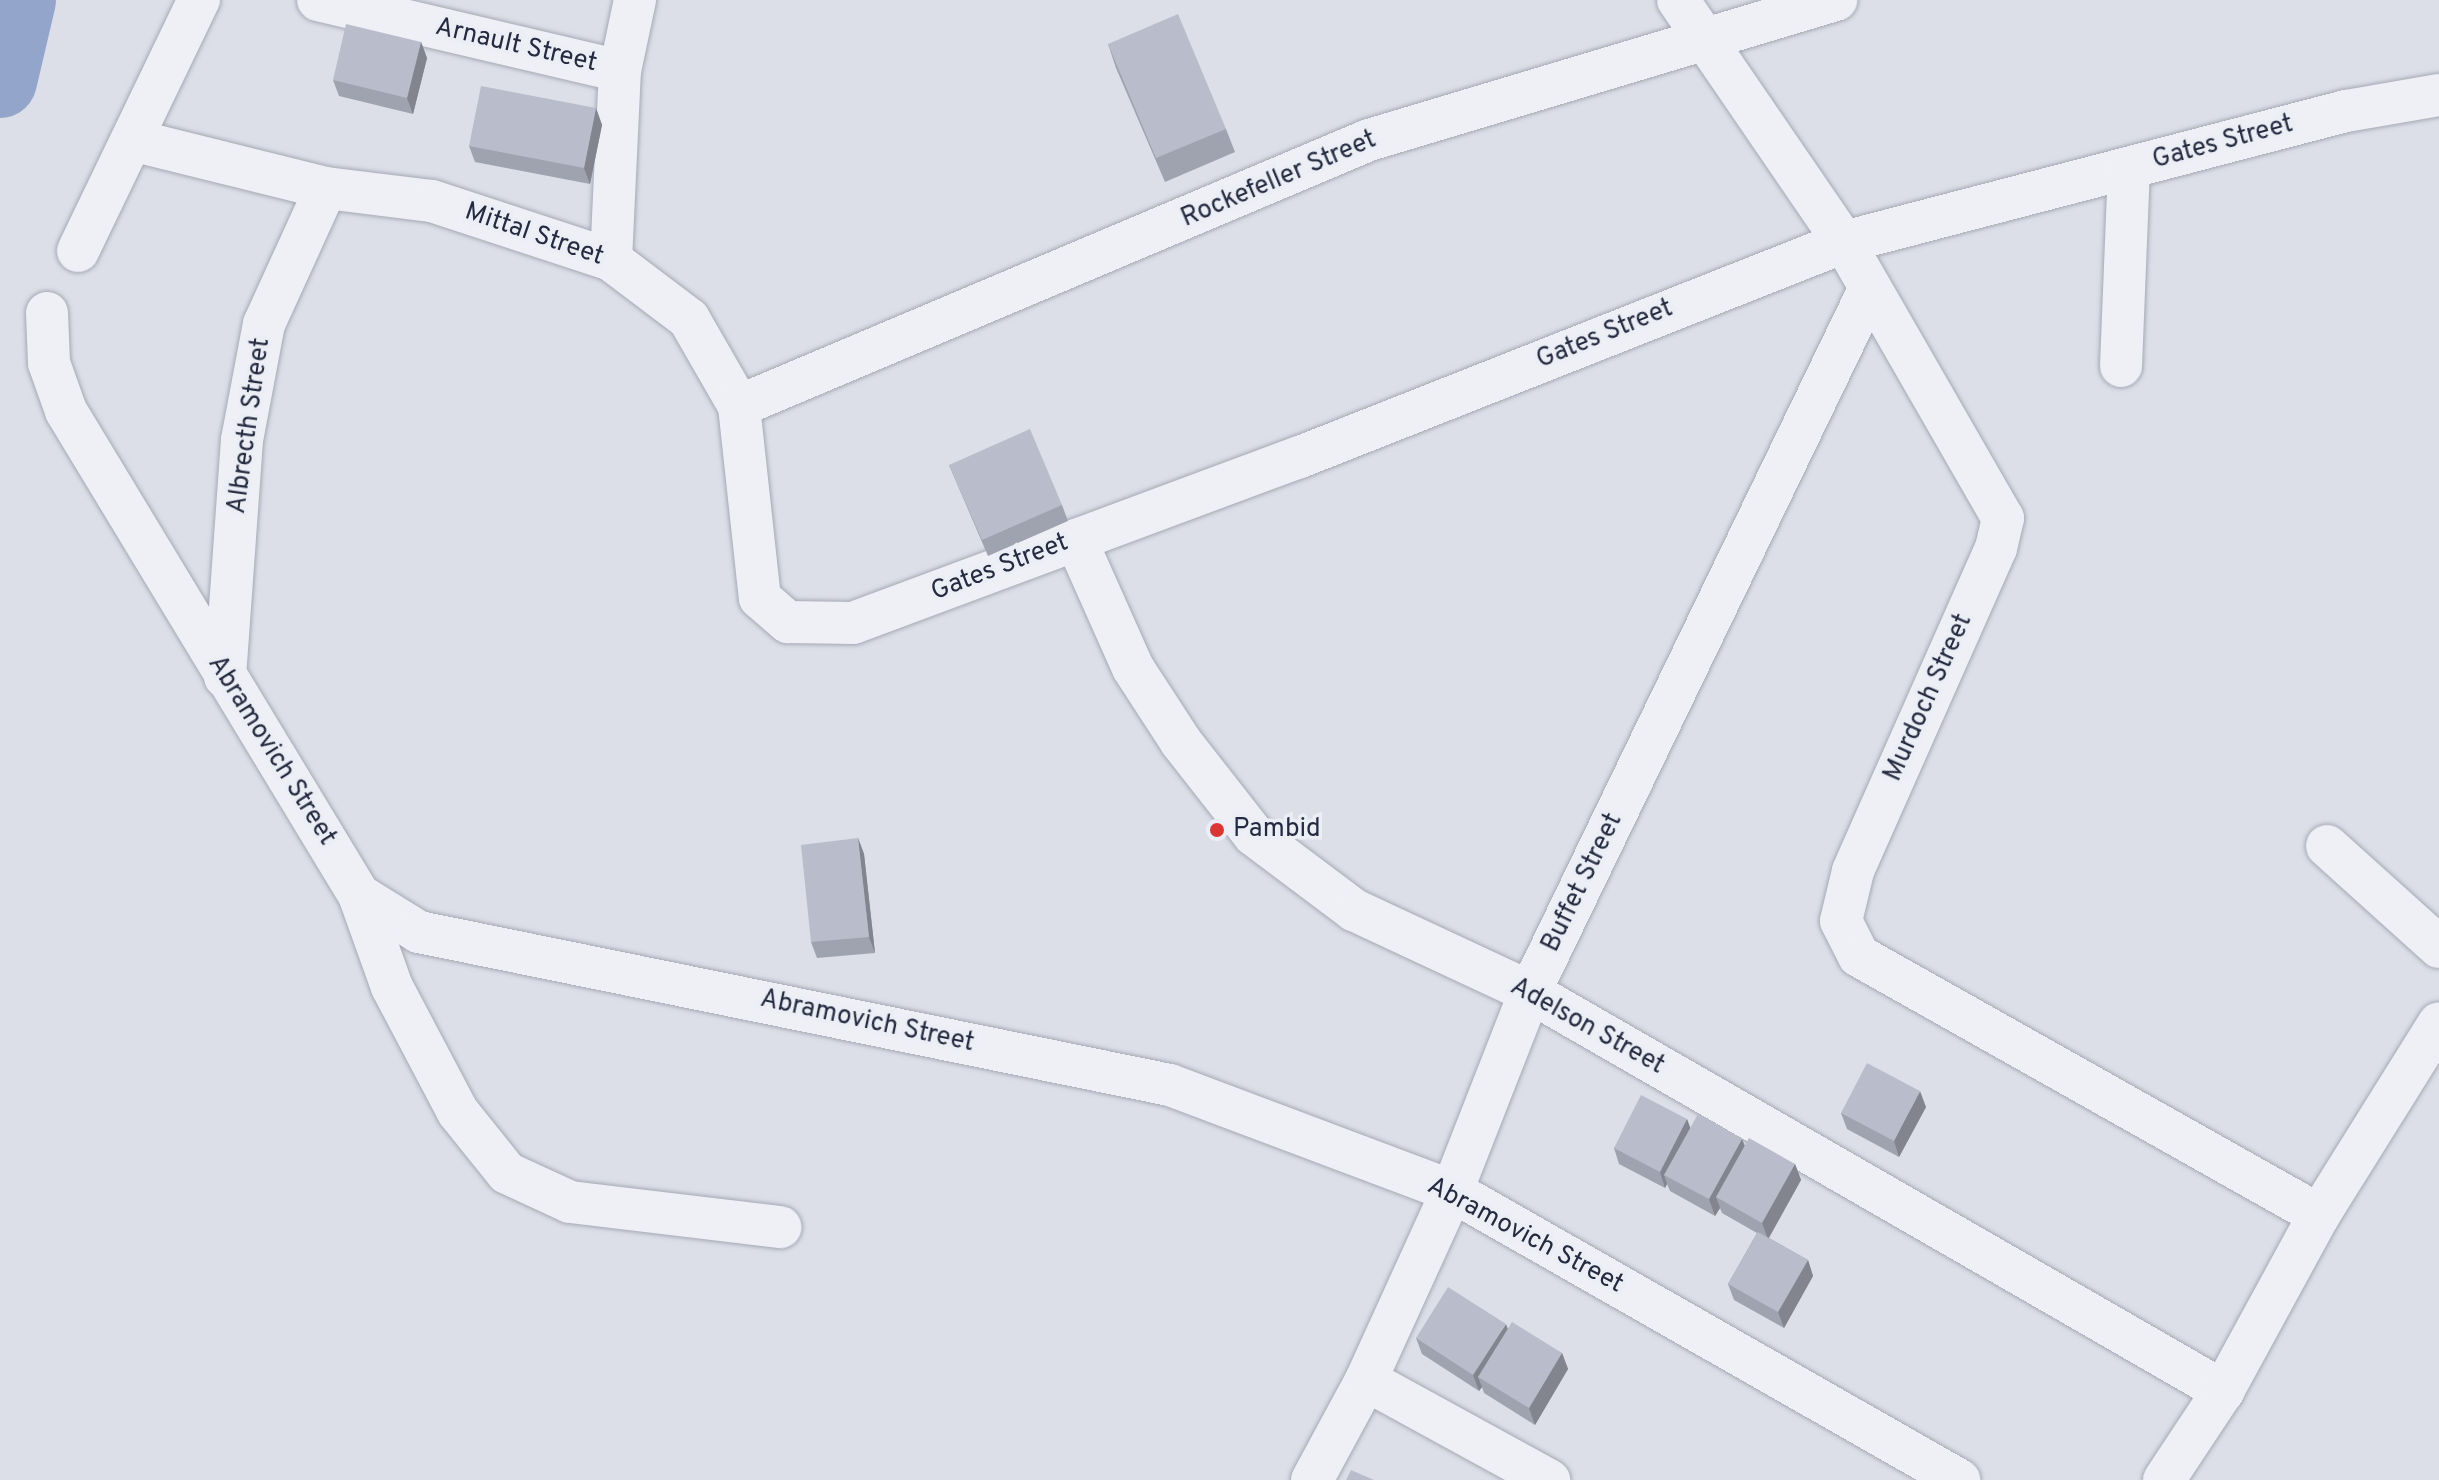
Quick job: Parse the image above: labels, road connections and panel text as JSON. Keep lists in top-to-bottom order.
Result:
{
  "streets": {
    "street": [
      "Arnault Street",
      "Gates Street",
      "Rockefeller Street",
      "Mittal Street",
      "Albrecth Street",
      "Murdoch Street",
      "Abramovich Street",
      "Buffet Street",
      "Adelson Street"
    ]
  },
  "crossings": [
    ["Gates Street", "Mittal Street"],
    ["Gates Street", "Murdoch Street"],
    ["Gates Street", "Adelson Street"],
    ["Rockefeller Street", "Mittal Street"],
    ["Rockefeller Street", "Murdoch Street"],
    ["Mittal Street", "Albrecth Street"],
    ["Albrecth Street", "Abramovich Street"],
    ["Murdoch Street", "Buffet Street"],
    ["Abramovich Street", "Buffet Street"],
    ["Buffet Street", "Adelson Street"]
  ],
  "places": ["Pambid"]
}
